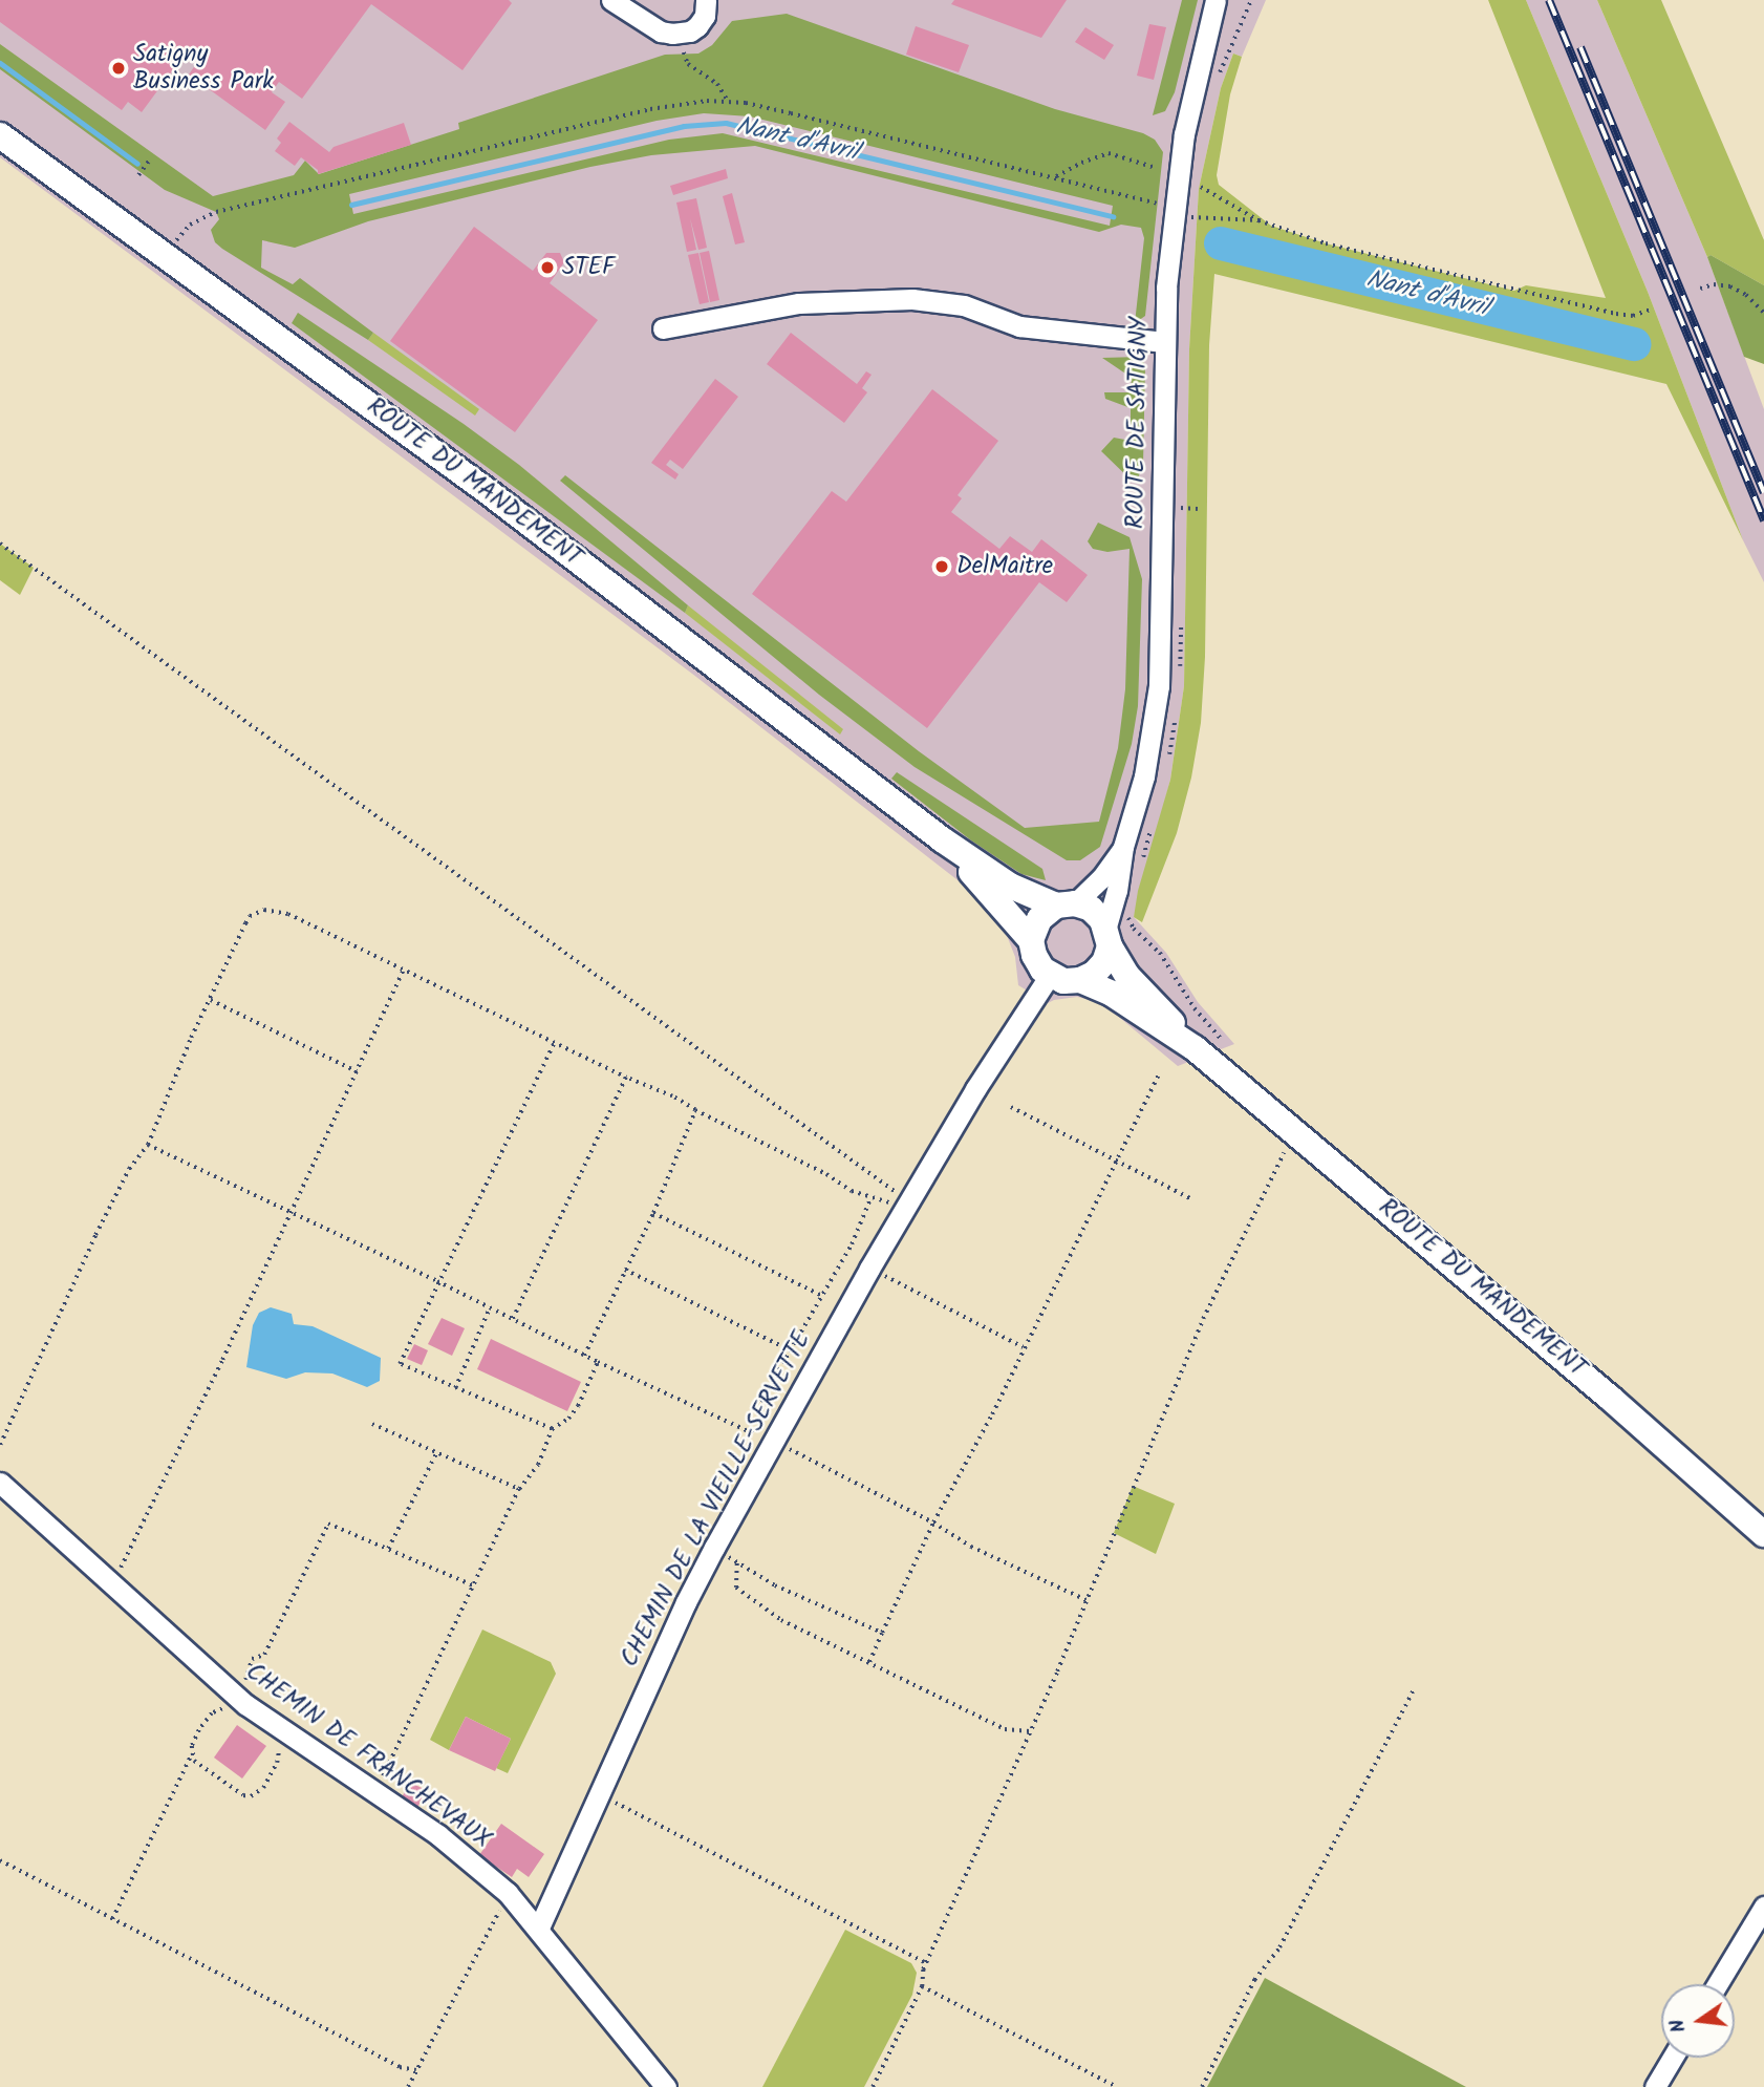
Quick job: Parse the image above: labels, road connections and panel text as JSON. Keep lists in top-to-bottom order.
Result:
{
  "streets": {
    "main road": ["ROUTE DU MANDEMENT"],
    "street": ["ROUTE DE SATIGNY", "CHEMIN DE LA VIEILLE-SERVETTE", "CHEMIN DE FRANCHEVAUX"]
  },
  "crossings": [
    ["ROUTE DE SATIGNY", "ROUTE DU MANDEMENT"],
    ["ROUTE DE SATIGNY", "CHEMIN DE LA VIEILLE-SERVETTE"],
    ["ROUTE DU MANDEMENT", "CHEMIN DE LA VIEILLE-SERVETTE"],
    ["CHEMIN DE LA VIEILLE-SERVETTE", "CHEMIN DE FRANCHEVAUX"]
  ],
  "water": ["Nant d'Avril"],
  "places": ["Satigny Business Park", "STEF", "DelMaitre"],
  "north": "left"
}
